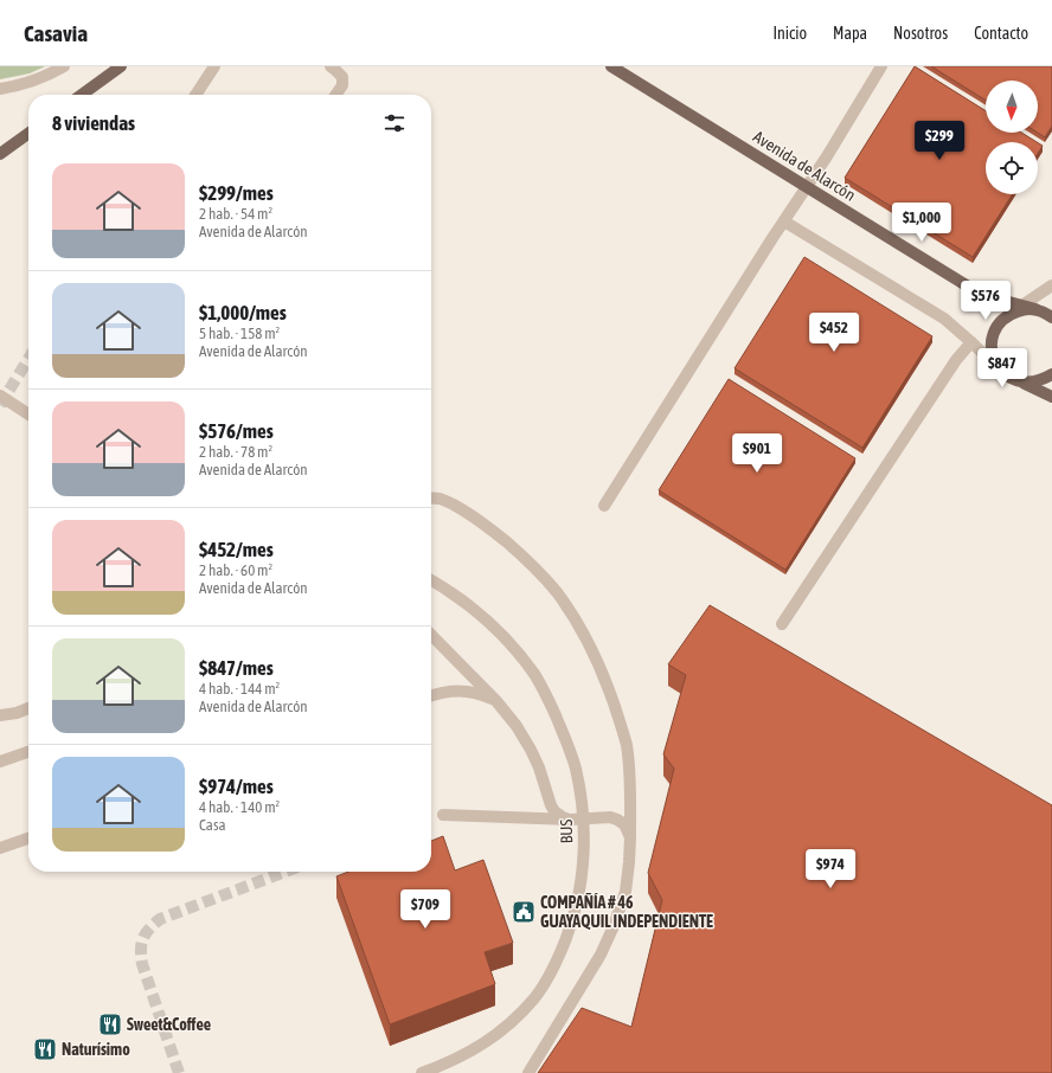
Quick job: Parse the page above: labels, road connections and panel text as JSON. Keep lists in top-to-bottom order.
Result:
{
  "streets": {
    "main road": ["Avenida de Alarcón"],
    "lane": ["BUS"]
  },
  "places": {
    "public building": ["COMPAÑÍA # 46 GUAYAQUIL INDEPENDIENTE"],
    "restaurant": ["Sweet&Coffee", "Naturísimo"]
  },
  "north": "bottom",
  "page": {
    "header": "Casavia",
    "nav": [
      "Inicio",
      "Mapa",
      "Nosotros",
      "Contacto"
    ],
    "heading": "8 viviendas",
    "price": [
      "$299",
      "$1,000",
      "$576",
      "$452",
      "$847",
      "$901",
      "$974",
      "$709"
    ],
    "list": [
      {
        "name": "$299/mes",
        "note": "2 hab. · 54 m² · Avenida de Alarcón"
      },
      {
        "name": "$1,000/mes",
        "note": "5 hab. · 158 m² · Avenida de Alarcón"
      },
      {
        "name": "$576/mes",
        "note": "2 hab. · 78 m² · Avenida de Alarcón"
      },
      {
        "name": "$452/mes",
        "note": "2 hab. · 60 m² · Avenida de Alarcón"
      },
      {
        "name": "$847/mes",
        "note": "4 hab. · 144 m² · Avenida de Alarcón"
      },
      {
        "name": "$974/mes",
        "note": "4 hab. · 140 m² · Casa"
      }
    ]
  }
}
